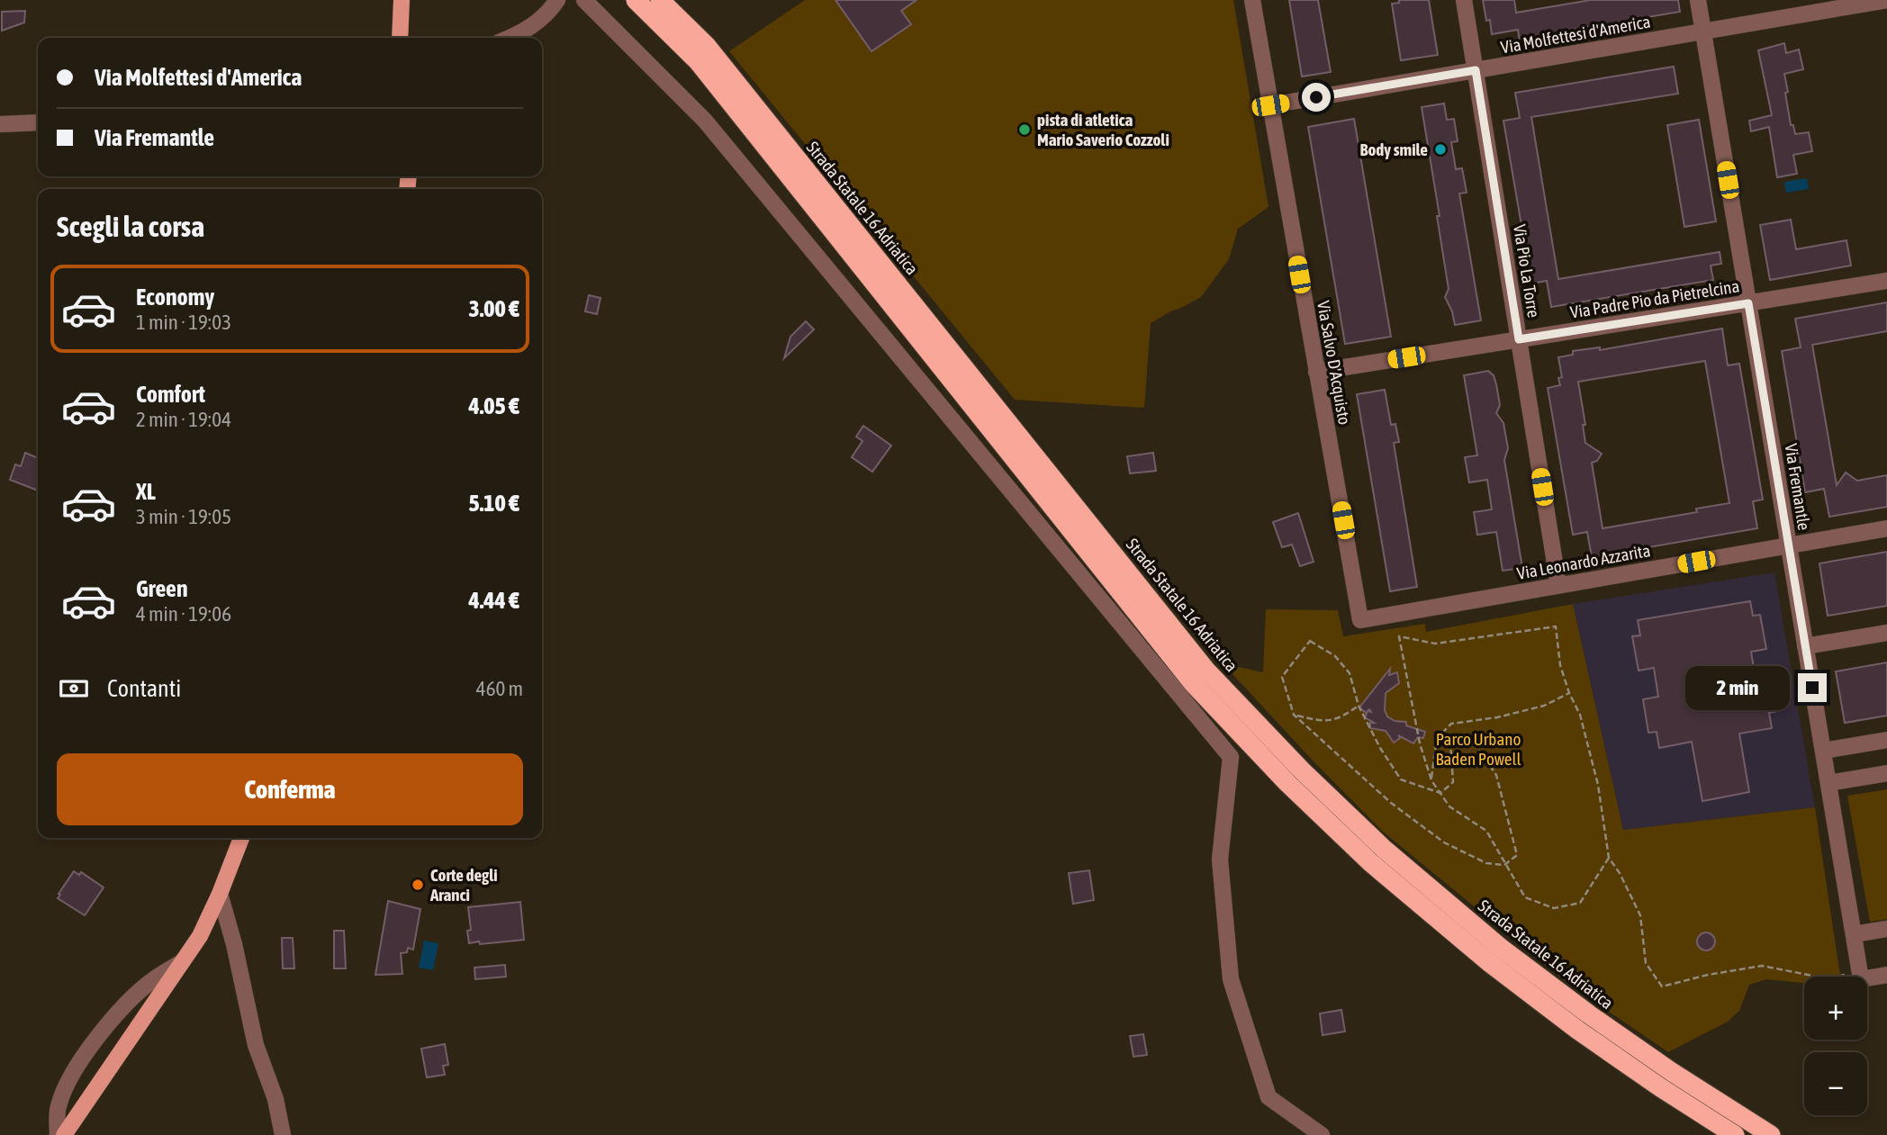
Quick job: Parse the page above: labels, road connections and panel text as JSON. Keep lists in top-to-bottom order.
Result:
{
  "streets": {
    "highway": ["Strada Statale 16 Adriatica"],
    "street": [
      "Via Molfettesi d'America",
      "Via Pio La Torre",
      "Via Padre Pio da Pietrelcina",
      "Via Salvo D'Acquisto",
      "Via Fremantle",
      "Via Leonardo Azzarita"
    ]
  },
  "crossings": [
    ["Via Molfettesi d'America", "Via Pio La Torre"],
    ["Via Molfettesi d'America", "Via Salvo D'Acquisto"],
    ["Via Molfettesi d'America", "Via Fremantle"],
    ["Via Pio La Torre", "Via Padre Pio da Pietrelcina"],
    ["Via Pio La Torre", "Via Leonardo Azzarita"],
    ["Via Padre Pio da Pietrelcina", "Via Salvo D'Acquisto"],
    ["Via Padre Pio da Pietrelcina", "Via Fremantle"],
    ["Via Salvo D'Acquisto", "Via Leonardo Azzarita"],
    ["Via Fremantle", "Via Leonardo Azzarita"]
  ],
  "parks": ["Parco Urbano Baden Powell"],
  "places": ["pista di atletica Mario Saverio Cozzoli", "Body smile", "Corte degli Aranci"],
  "page": {
    "banner": ["Via Molfettesi d'America", "Via Fremantle"],
    "heading": "Scegli la corsa",
    "list": [
      {
        "name": "Economy",
        "note": "1 min · 19:03",
        "value": "3.00 €"
      },
      {
        "name": "Comfort",
        "note": "2 min · 19:04",
        "value": "4.05 €"
      },
      {
        "name": "XL",
        "note": "3 min · 19:05",
        "value": "5.10 €"
      },
      {
        "name": "Green",
        "note": "4 min · 19:06",
        "value": "4.44 €"
      }
    ],
    "pay": ["Contanti", "460 m"],
    "bubble": "2 min",
    "buttons": "Conferma",
    "map_buttons": ["+", "−"]
  }
}
